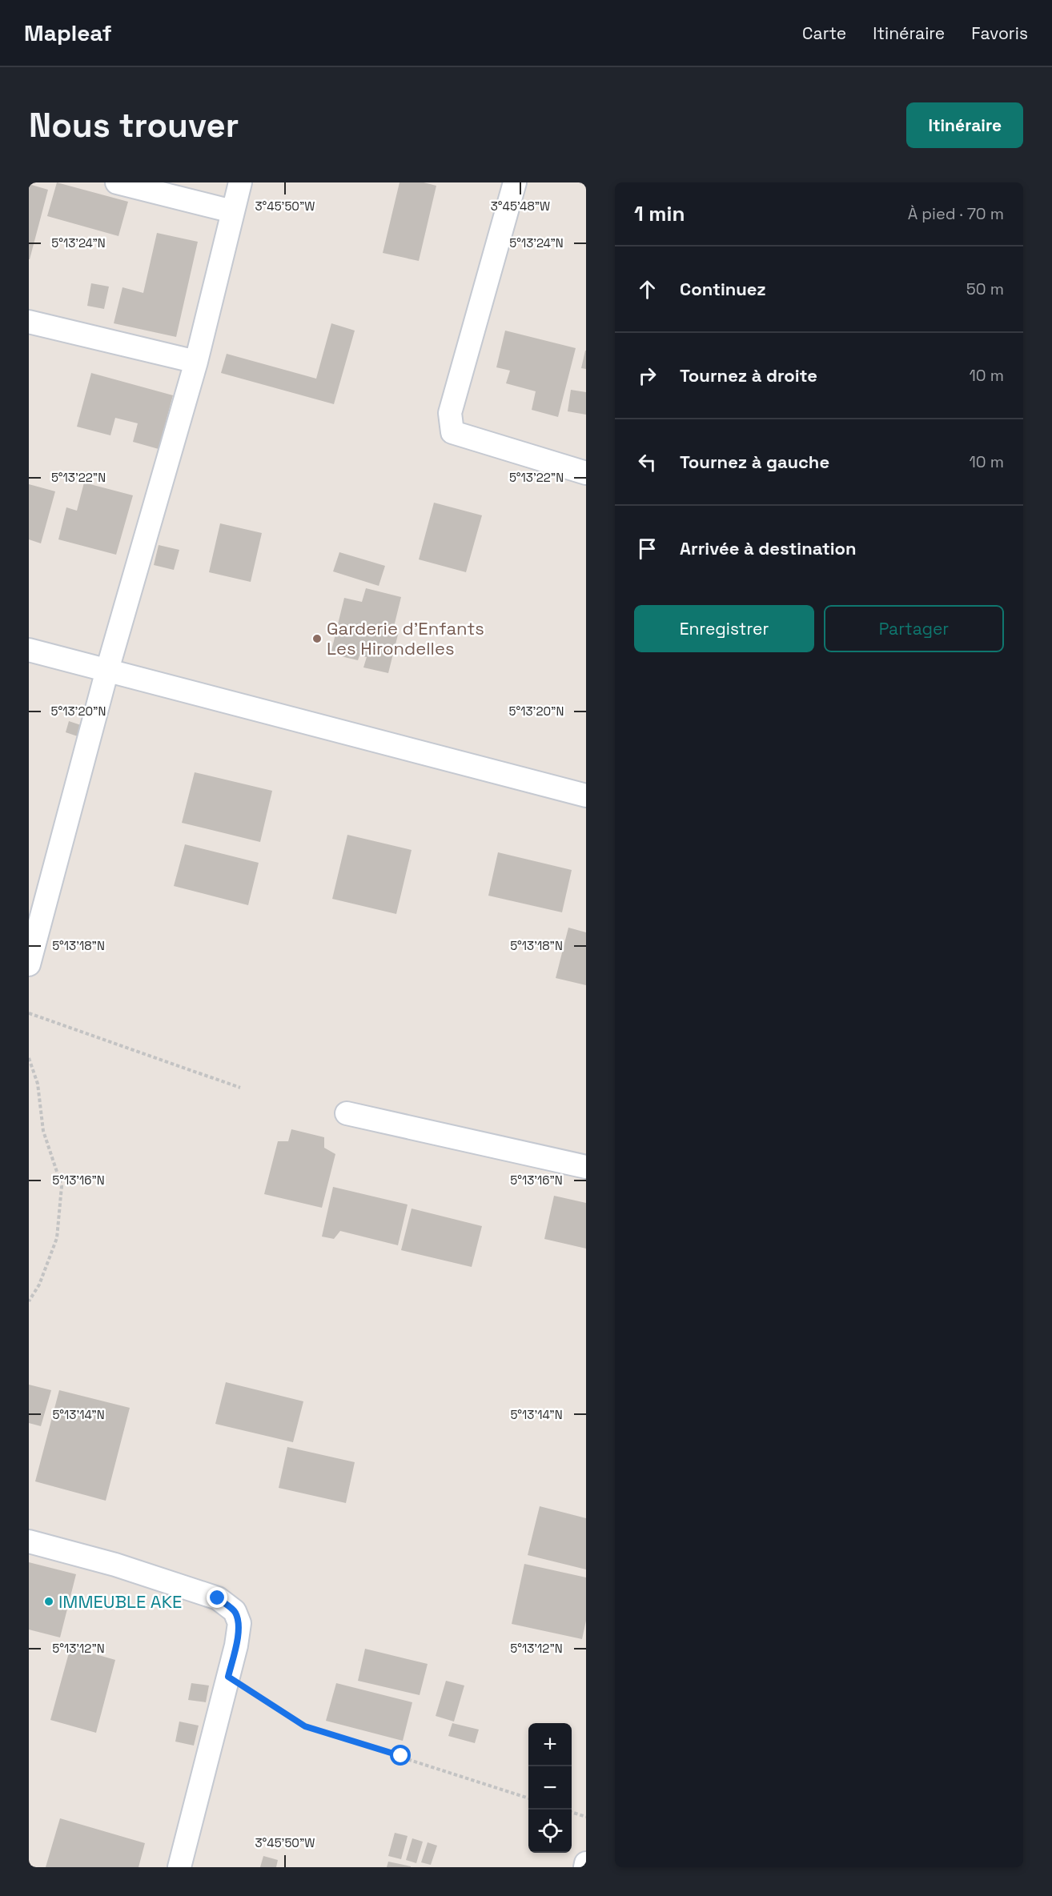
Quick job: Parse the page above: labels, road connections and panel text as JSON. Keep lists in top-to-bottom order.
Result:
{
  "places": ["Garderie d'Enfants Les Hirondelles", "IMMEUBLE AKE"],
  "page": {
    "header": "Mapleaf",
    "nav": ["Carte", "Itinéraire", "Favoris"],
    "buttons": [
      "Itinéraire",
      ["Enregistrer", "Partager"]
    ],
    "title": "Nous trouver",
    "heading": ["1 min", "À pied · 70 m"],
    "list": [
      ["Continuez", "50 m"],
      ["Tournez à droite", "10 m"],
      ["Tournez à gauche", "10 m"],
      "Arrivée à destination"
    ],
    "map_buttons": ["+", "−"]
  },
  "coordinates": [
    "3°45'50\"W",
    "3°45'48\"W",
    "5°13'24\"N",
    "5°13'22\"N",
    "5°13'20\"N",
    "5°13'18\"N",
    "5°13'16\"N",
    "5°13'14\"N",
    "5°13'12\"N"
  ]
}
